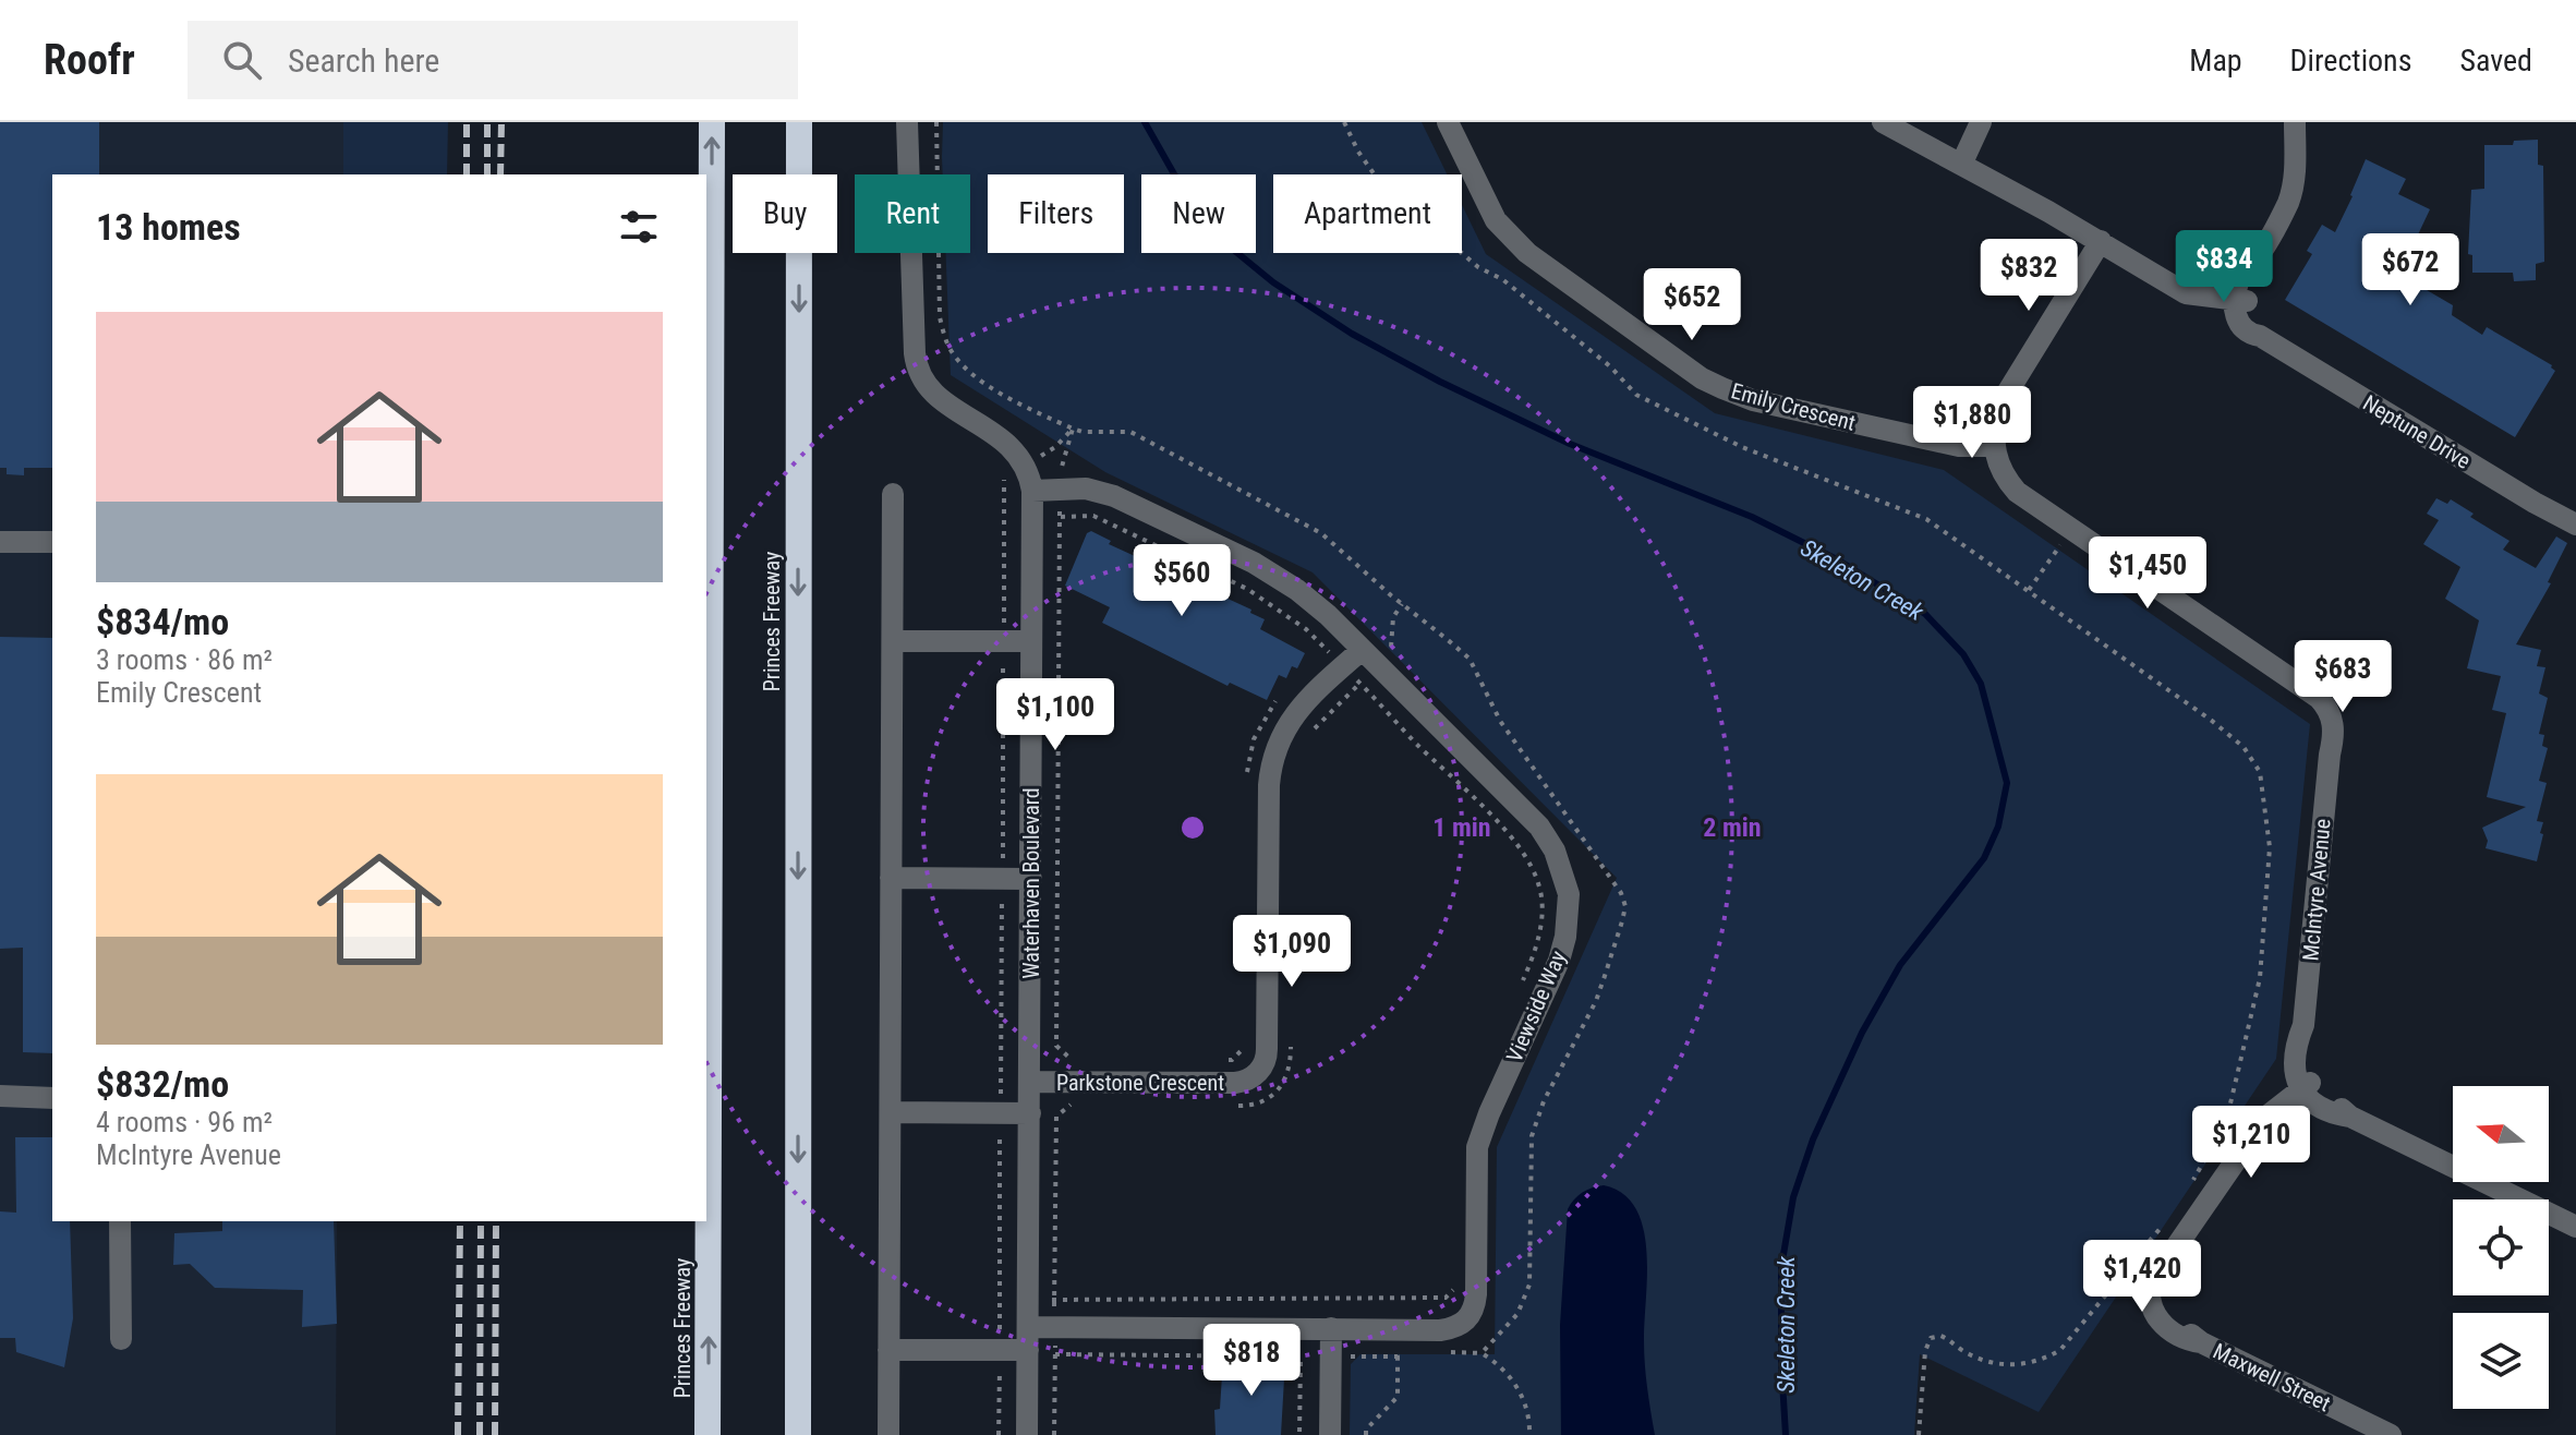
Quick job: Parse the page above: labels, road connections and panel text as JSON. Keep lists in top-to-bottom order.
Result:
{
  "streets": {
    "highway": ["Princes Freeway"],
    "street": [
      "Emily Crescent",
      "Neptune Drive",
      "Waterhaven Boulevard",
      "McIntyre Avenue",
      "Viewside Way",
      "Parkstone Crescent",
      "Maxwell Street"
    ]
  },
  "crossings": [
    ["Emily Crescent", "McIntyre Avenue"],
    ["Waterhaven Boulevard", "Viewside Way"],
    ["Waterhaven Boulevard", "Parkstone Crescent"],
    ["McIntyre Avenue", "Maxwell Street"],
    ["Viewside Way", "Parkstone Crescent"]
  ],
  "water": ["Skeleton Creek"],
  "north": "left",
  "page": {
    "header": "Roofr",
    "search": "Search here",
    "nav": ["Map", "Directions", "Saved"],
    "chip": [
      "Buy",
      "Rent",
      "Filters",
      "New",
      "Apartment"
    ],
    "heading": "13 homes",
    "price": [
      "$834",
      "$672",
      "$832",
      "$652",
      "$1,880",
      "$1,450",
      "$560",
      "$683",
      "$1,100",
      "$1,090",
      "$1,210",
      "$1,420",
      "$818"
    ],
    "list": [
      {
        "name": "$834/mo",
        "note": "3 rooms · 86 m² · Emily Crescent"
      },
      {
        "name": "$832/mo",
        "note": "4 rooms · 96 m² · McIntyre Avenue"
      }
    ]
  },
  "rings": ["1 min", "2 min"]
}
